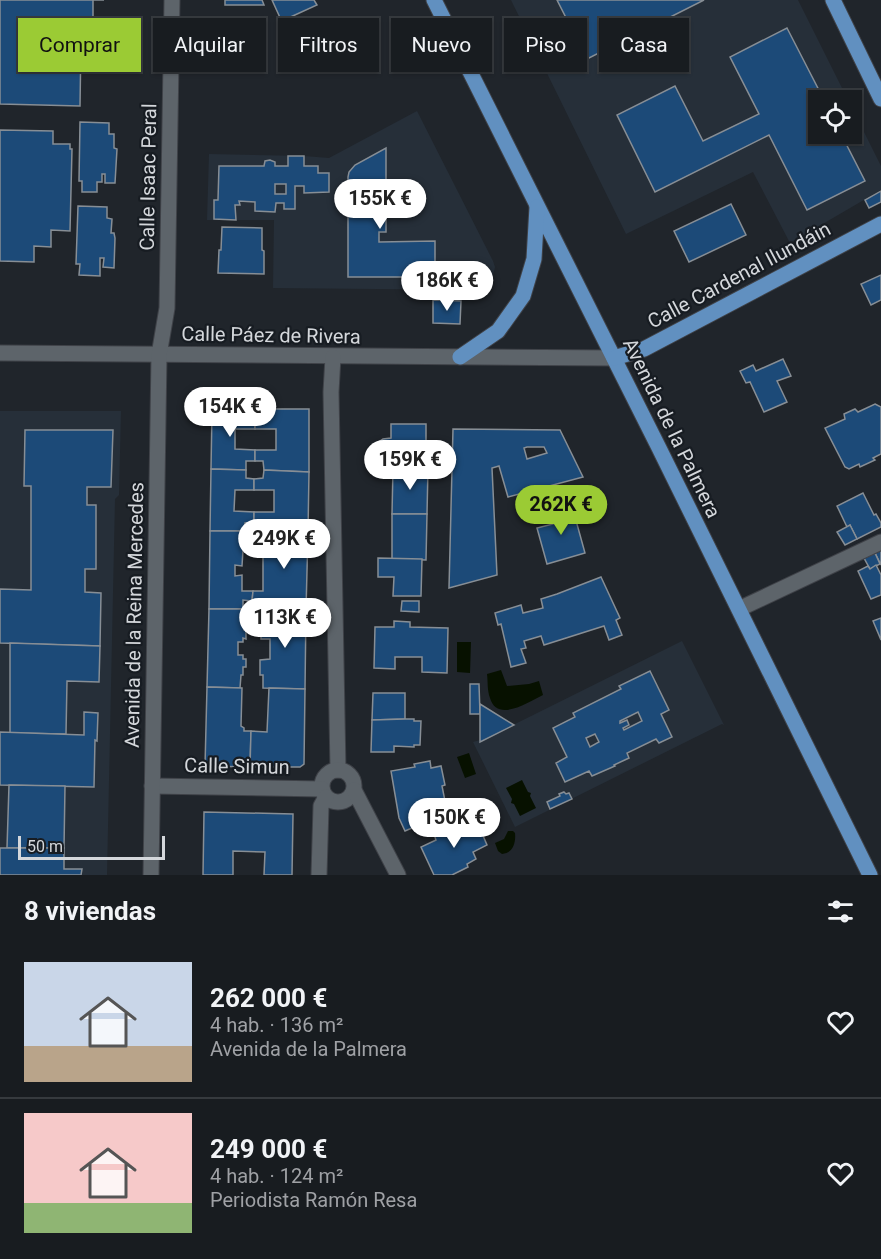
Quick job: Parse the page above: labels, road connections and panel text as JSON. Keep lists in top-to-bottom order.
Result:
{
  "streets": {
    "main road": ["Calle Cardenal Ilundáin", "Avenida de la Palmera"],
    "street": [
      "Calle Isaac Peral",
      "Calle Páez de Rivera",
      "Avenida de la Reina Mercedes",
      "Calle Simun"
    ]
  },
  "crossings": [
    ["Calle Isaac Peral", "Calle Páez de Rivera"],
    ["Calle Isaac Peral", "Avenida de la Reina Mercedes"],
    ["Calle Cardenal Ilundáin", "Calle Páez de Rivera"],
    ["Calle Cardenal Ilundáin", "Avenida de la Palmera"],
    ["Calle Páez de Rivera", "Avenida de la Palmera"],
    ["Calle Páez de Rivera", "Avenida de la Reina Mercedes"],
    ["Avenida de la Reina Mercedes", "Calle Simun"]
  ],
  "scale_bar": "50 m",
  "page": {
    "chip": [
      "Comprar",
      "Alquilar",
      "Filtros",
      "Nuevo",
      "Piso",
      "Casa"
    ],
    "price": [
      "155K €",
      "186K €",
      "154K €",
      "159K €",
      "262K €",
      "249K €",
      "113K €",
      "150K €"
    ],
    "scale": "50 m",
    "heading": "8 viviendas",
    "list": [
      {
        "name": "262 000 €",
        "note": "4 hab. · 136 m² · Avenida de la Palmera"
      },
      {
        "name": "249 000 €",
        "note": "4 hab. · 124 m² · Periodista Ramón Resa"
      }
    ]
  }
}
